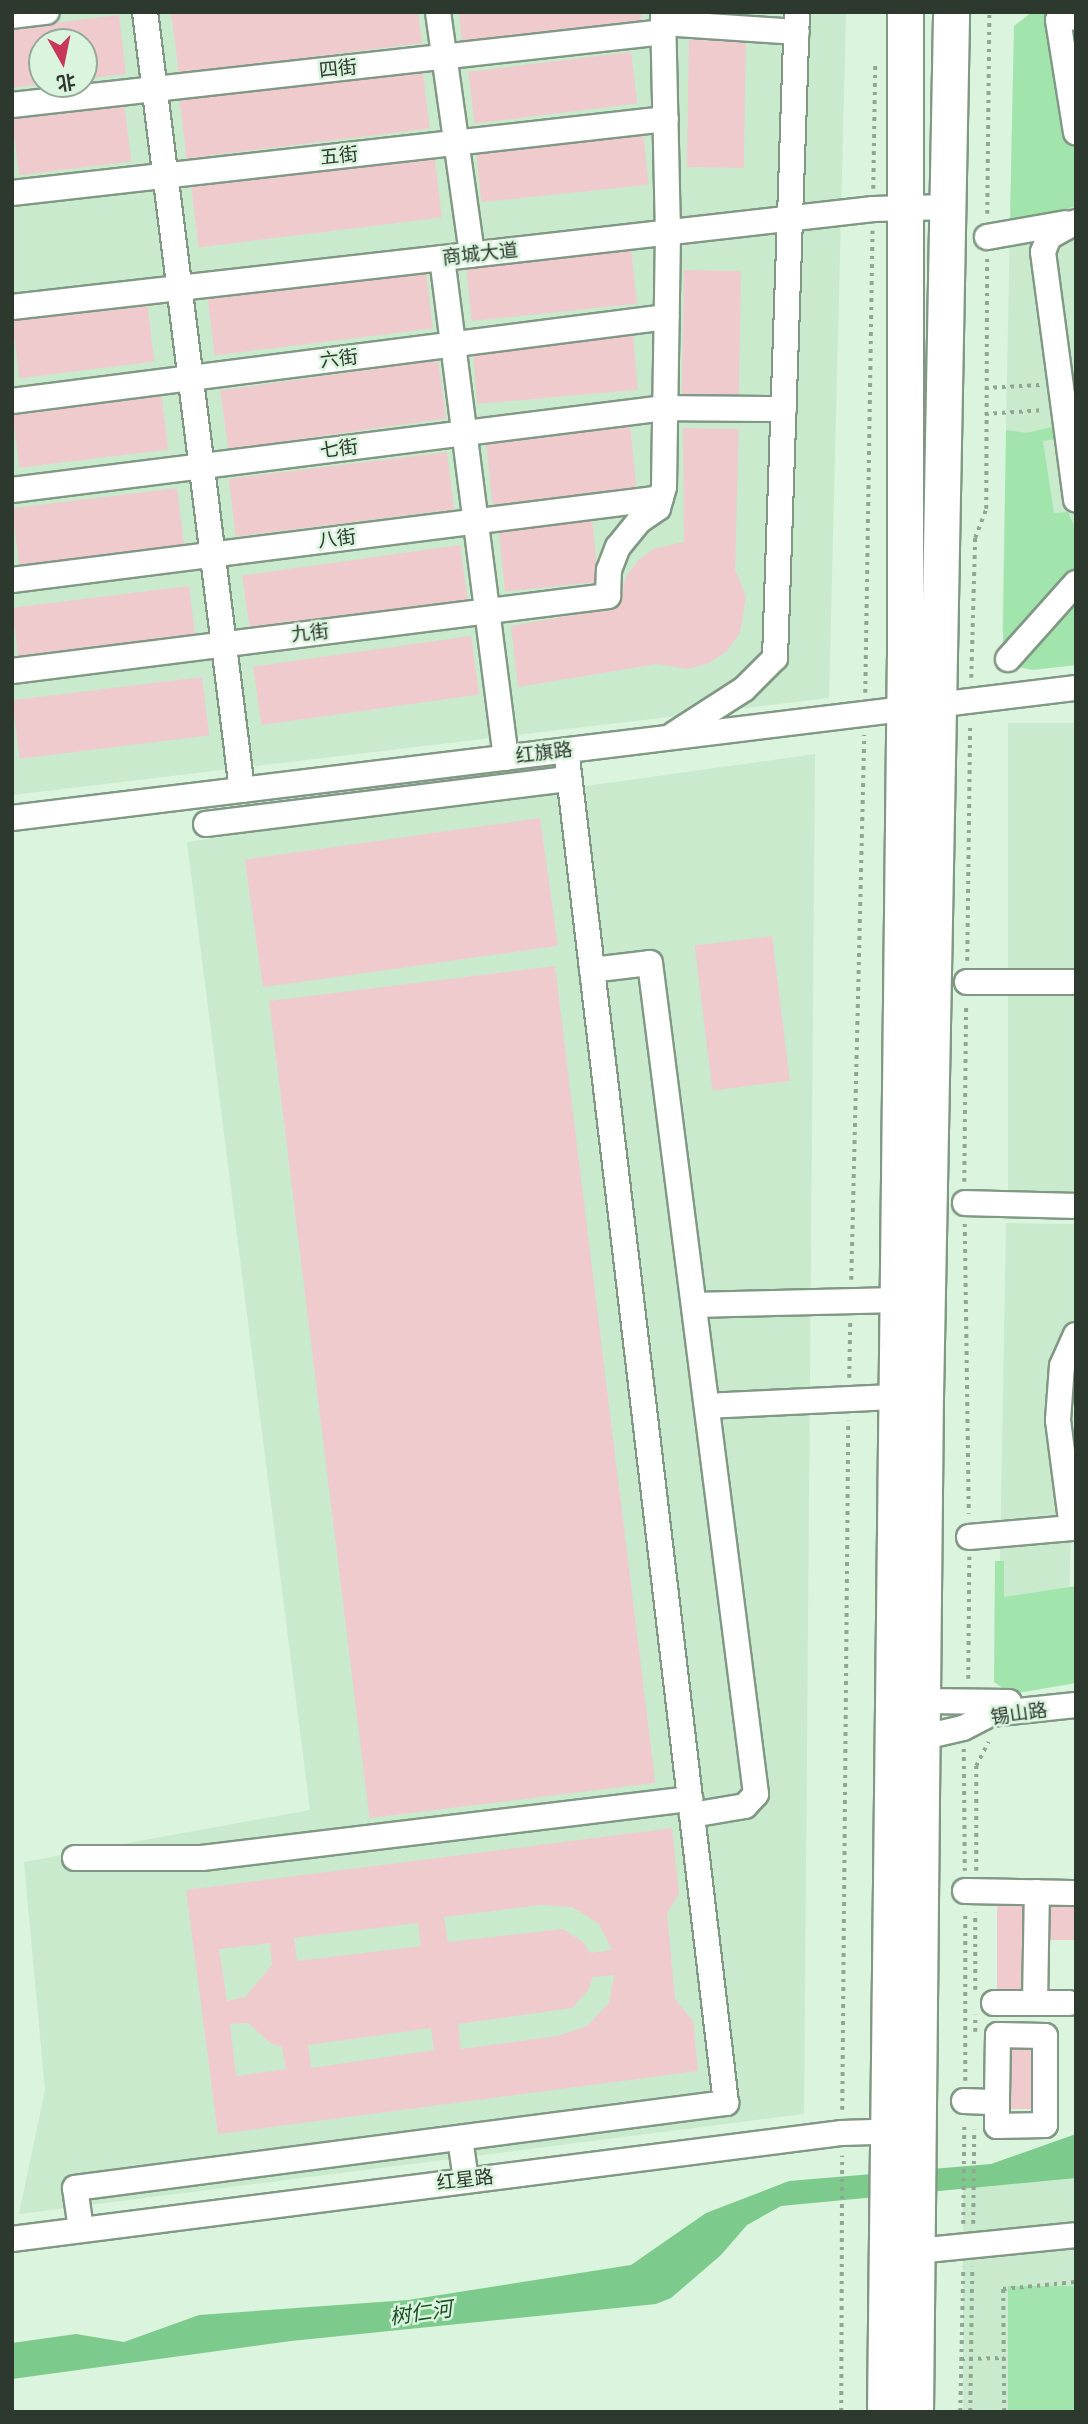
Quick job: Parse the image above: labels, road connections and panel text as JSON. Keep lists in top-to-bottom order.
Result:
{
  "streets": {
    "street": [
      "四街",
      "五街",
      "商城大道",
      "六街",
      "七街",
      "八街",
      "九街",
      "红旗路",
      "锡山路",
      "红星路"
    ]
  },
  "crossings": [
    ["八街", "九街"]
  ],
  "water": ["树仁河"],
  "north": "bottom"
}
